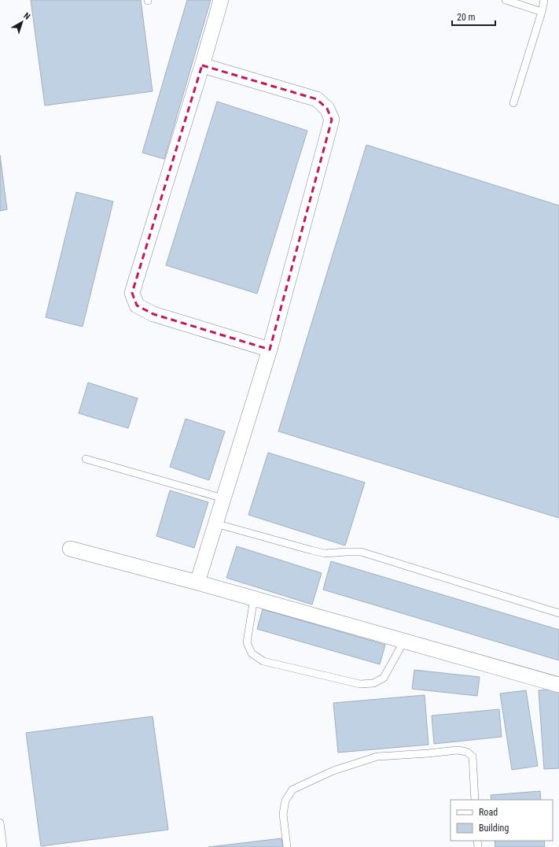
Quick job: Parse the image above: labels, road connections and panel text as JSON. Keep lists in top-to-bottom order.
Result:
{
  "legend": ["Road", "Building"],
  "scale_bar": "20 m",
  "north": "top right"
}
